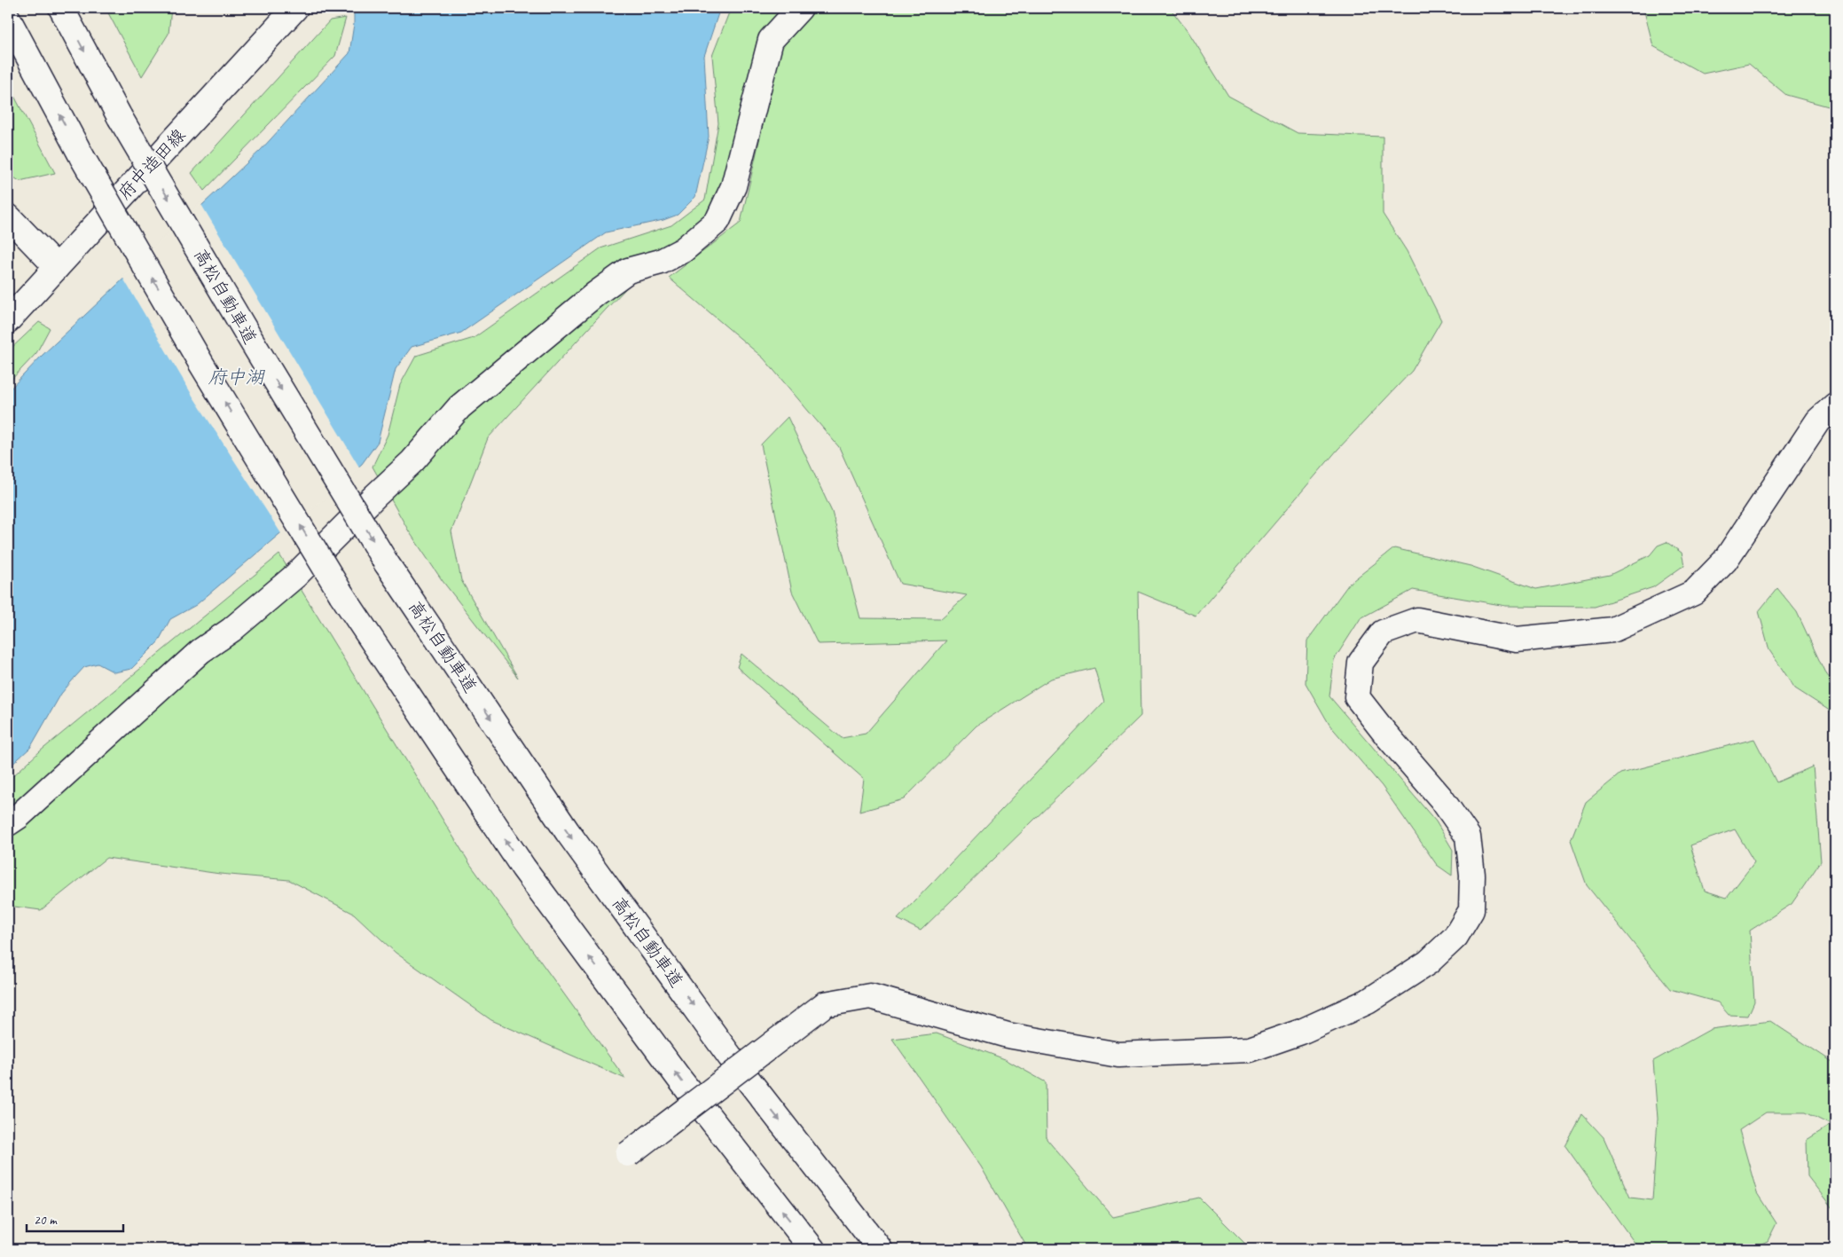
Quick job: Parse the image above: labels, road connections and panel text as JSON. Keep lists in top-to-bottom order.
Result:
{
  "streets": {
    "main road": ["府中造田線", "高松自動車道"]
  },
  "water": ["府中湖"],
  "scale_bar": "20 m"
}
